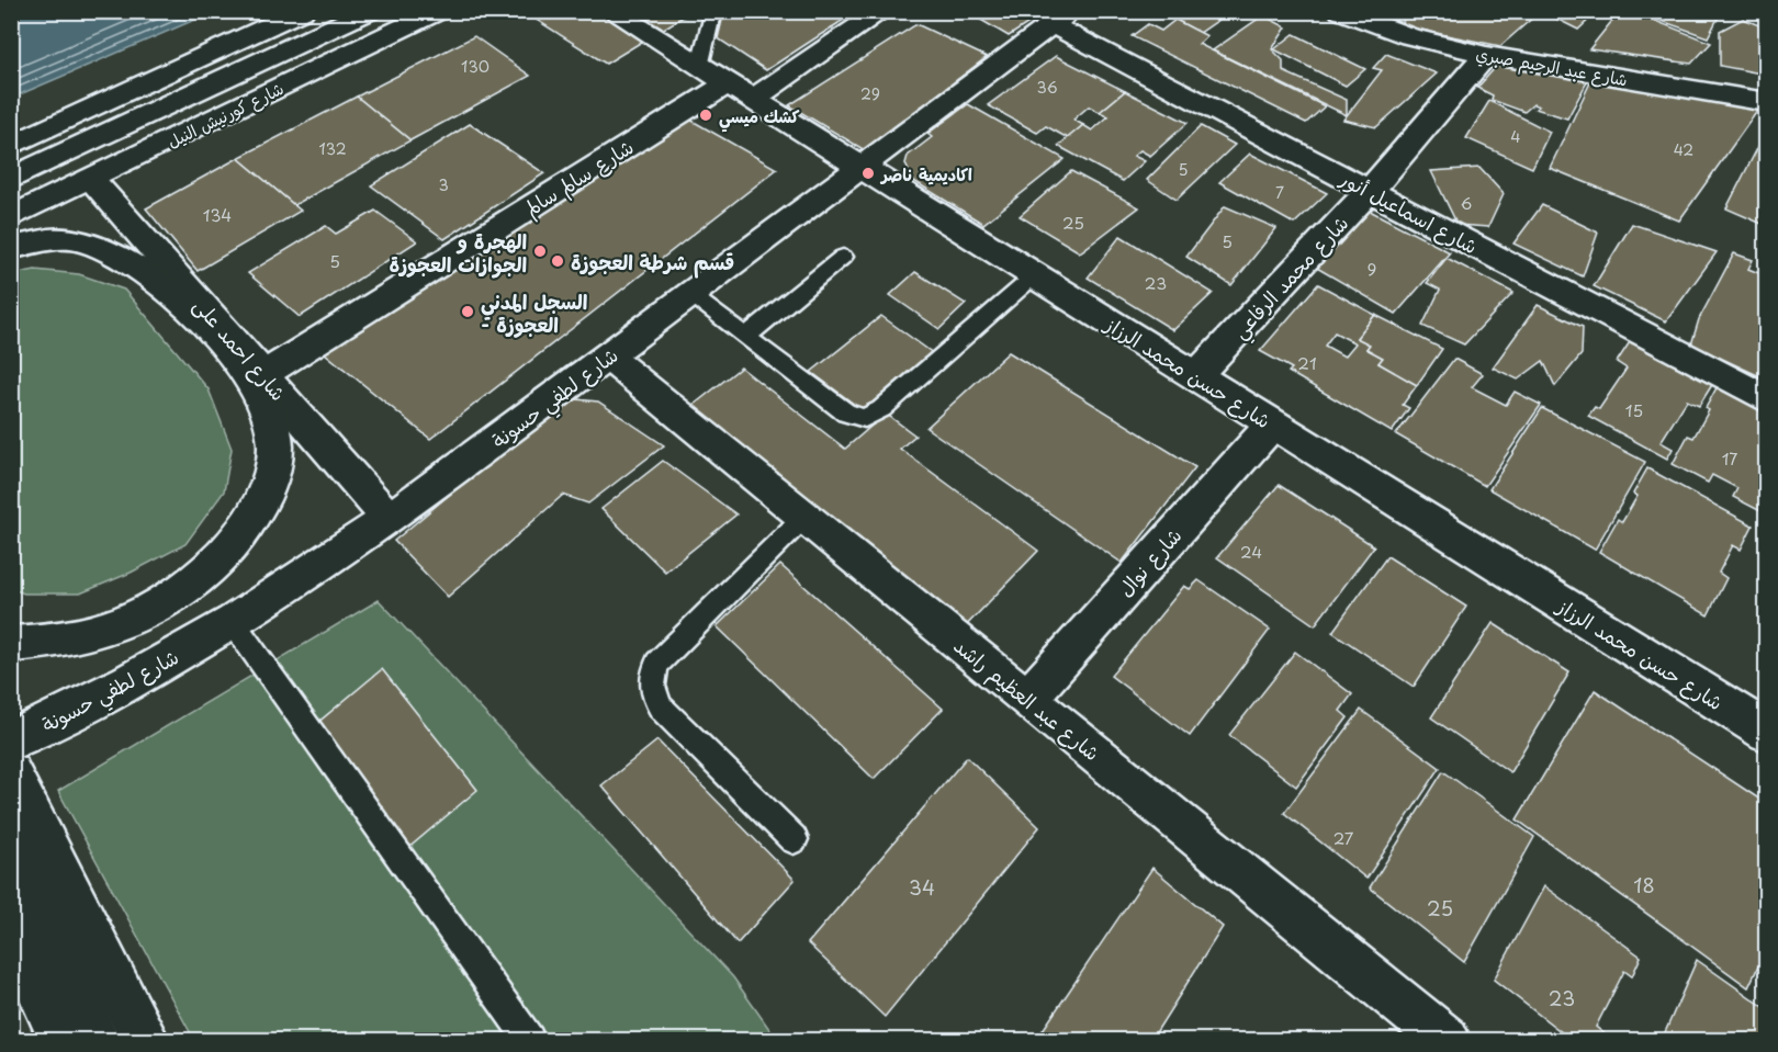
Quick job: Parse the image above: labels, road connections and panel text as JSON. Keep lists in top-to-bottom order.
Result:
{
  "streets": {
    "main road": [
      "شارع عبد الرحيم صبري",
      "شارع كورنيش النيل",
      "شارع سالم سالم",
      "شارع اسماعيل أنور",
      "شارع محمد الرفاعي",
      "شارع احمد على",
      "شارع حسن محمد الرزاز",
      "شارع لطفي حسونة",
      "شارع نوال",
      "شارع عبد العظيم راشد"
    ]
  },
  "crossings": [
    ["شارع عبد الرحيم صبري", "شارع محمد الرفاعي"],
    ["شارع كورنيش النيل", "شارع احمد على"],
    ["شارع سالم سالم", "شارع احمد على"],
    ["شارع سالم سالم", "شارع حسن محمد الرزاز"],
    ["شارع اسماعيل أنور", "شارع محمد الرفاعي"],
    ["شارع اسماعيل أنور", "شارع لطفي حسونة"],
    ["شارع محمد الرفاعي", "شارع حسن محمد الرزاز"],
    ["شارع احمد على", "شارع لطفي حسونة"],
    ["شارع حسن محمد الرزاز", "شارع لطفي حسونة"],
    ["شارع حسن محمد الرزاز", "شارع نوال"],
    ["شارع لطفي حسونة", "شارع عبد العظيم راشد"],
    ["شارع نوال", "شارع عبد العظيم راشد"]
  ],
  "places": [
    "كشك ميسي",
    "اكاديمية ناصر",
    "الهجرة و الجوازات العجوزة",
    "قسم شرطة العجوزة",
    "السجل المدني - العجوزة"
  ],
  "house_numbers": [
    "130",
    "36",
    "29",
    "4",
    "132",
    "42",
    "5",
    "3",
    "7",
    "6",
    "134",
    "25",
    "5",
    "5",
    "9",
    "23",
    "21",
    "15",
    "17",
    "24",
    "27",
    "18",
    "34",
    "25",
    "23"
  ]
}
